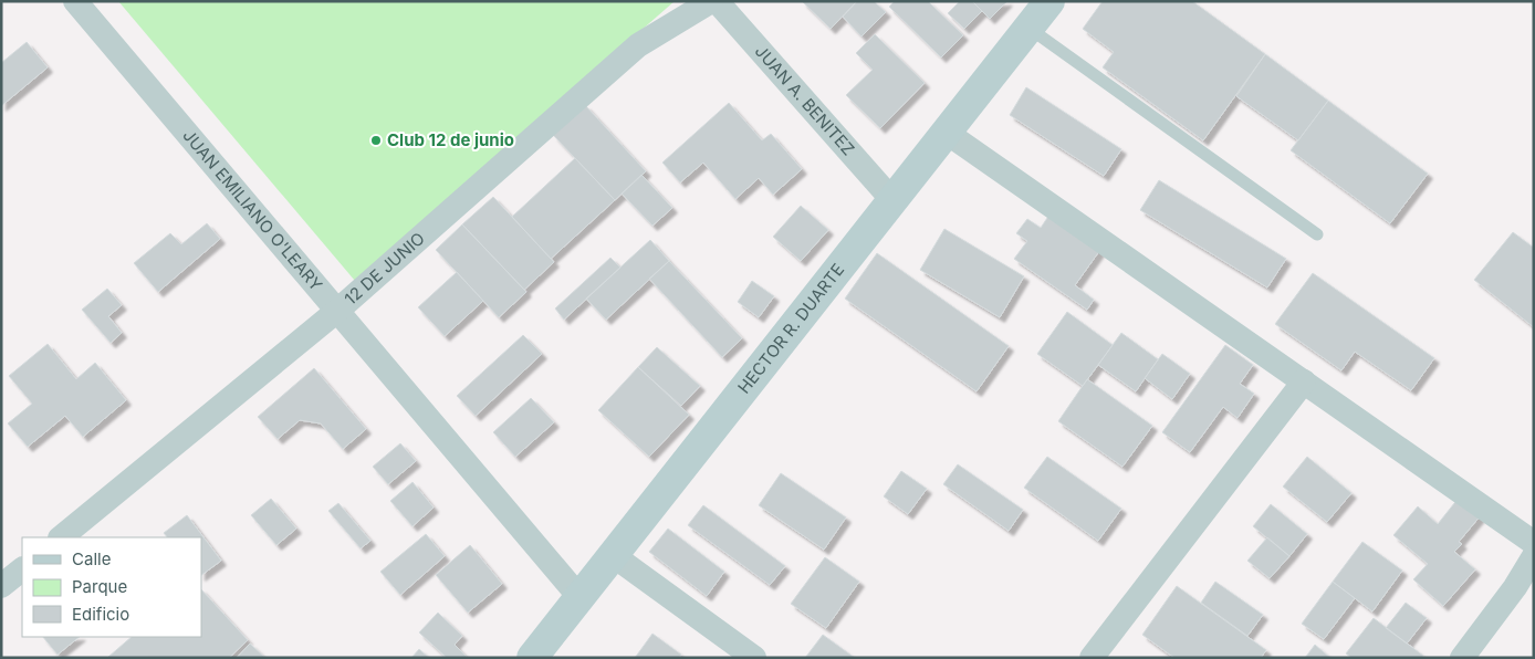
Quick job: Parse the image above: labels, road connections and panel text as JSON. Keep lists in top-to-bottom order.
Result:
{
  "streets": {
    "street": [
      "JUAN A. BENITEZ",
      "JUAN EMILIANO O'LEARY",
      "12 DE JUNIO",
      "HECTOR R. DUARTE"
    ]
  },
  "crossings": [
    ["JUAN A. BENITEZ", "HECTOR R. DUARTE"],
    ["JUAN EMILIANO O'LEARY", "12 DE JUNIO"],
    ["JUAN EMILIANO O'LEARY", "HECTOR R. DUARTE"]
  ],
  "places": ["Club 12 de junio"],
  "legend": ["Calle", "Parque", "Edificio"]
}
